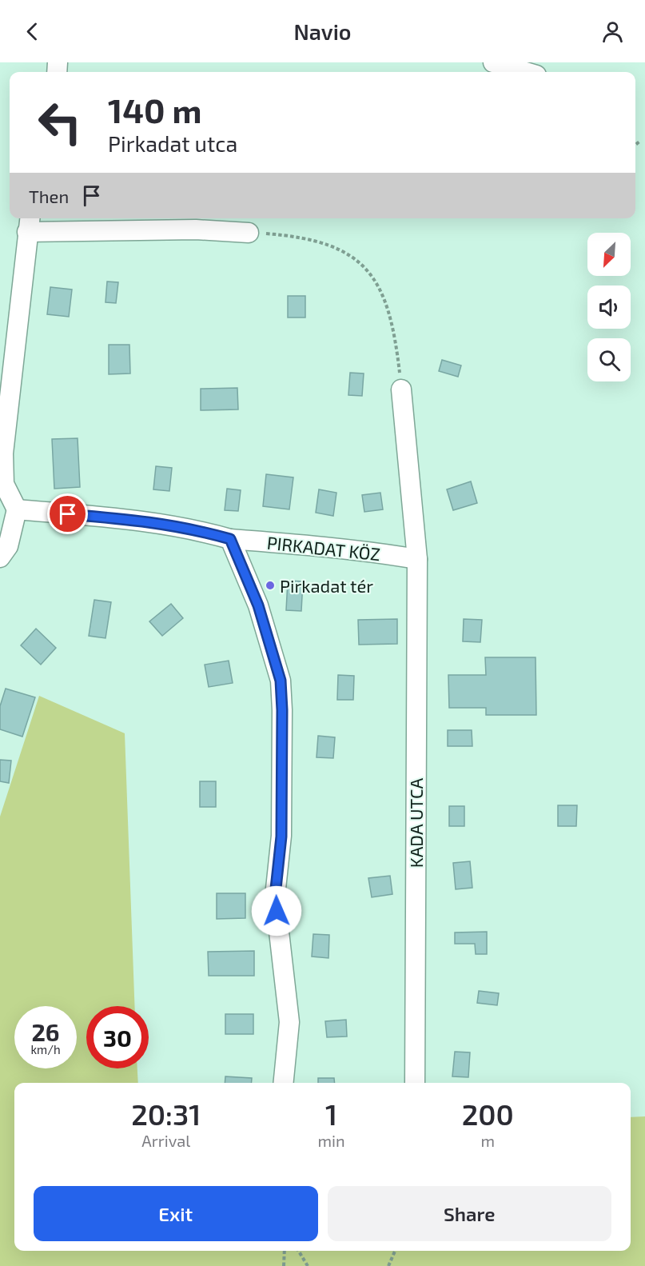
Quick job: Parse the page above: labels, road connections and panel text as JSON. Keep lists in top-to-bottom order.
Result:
{
  "streets": {
    "street": ["PIRKADAT KÖZ", "KADA UTCA"]
  },
  "crossings": [
    ["PIRKADAT KÖZ", "KADA UTCA"]
  ],
  "places": ["Pirkadat tér"],
  "north": "bottom left",
  "page": {
    "header": "Navio",
    "turn": ["140 m", "Pirkadat utca"],
    "then": "Then",
    "speed": "26 km/h",
    "limit": "30",
    "eta": [
      "20:31",
      "Arrival",
      "1",
      "min",
      "200",
      "m"
    ],
    "buttons": ["Exit", "Share"]
  }
}
